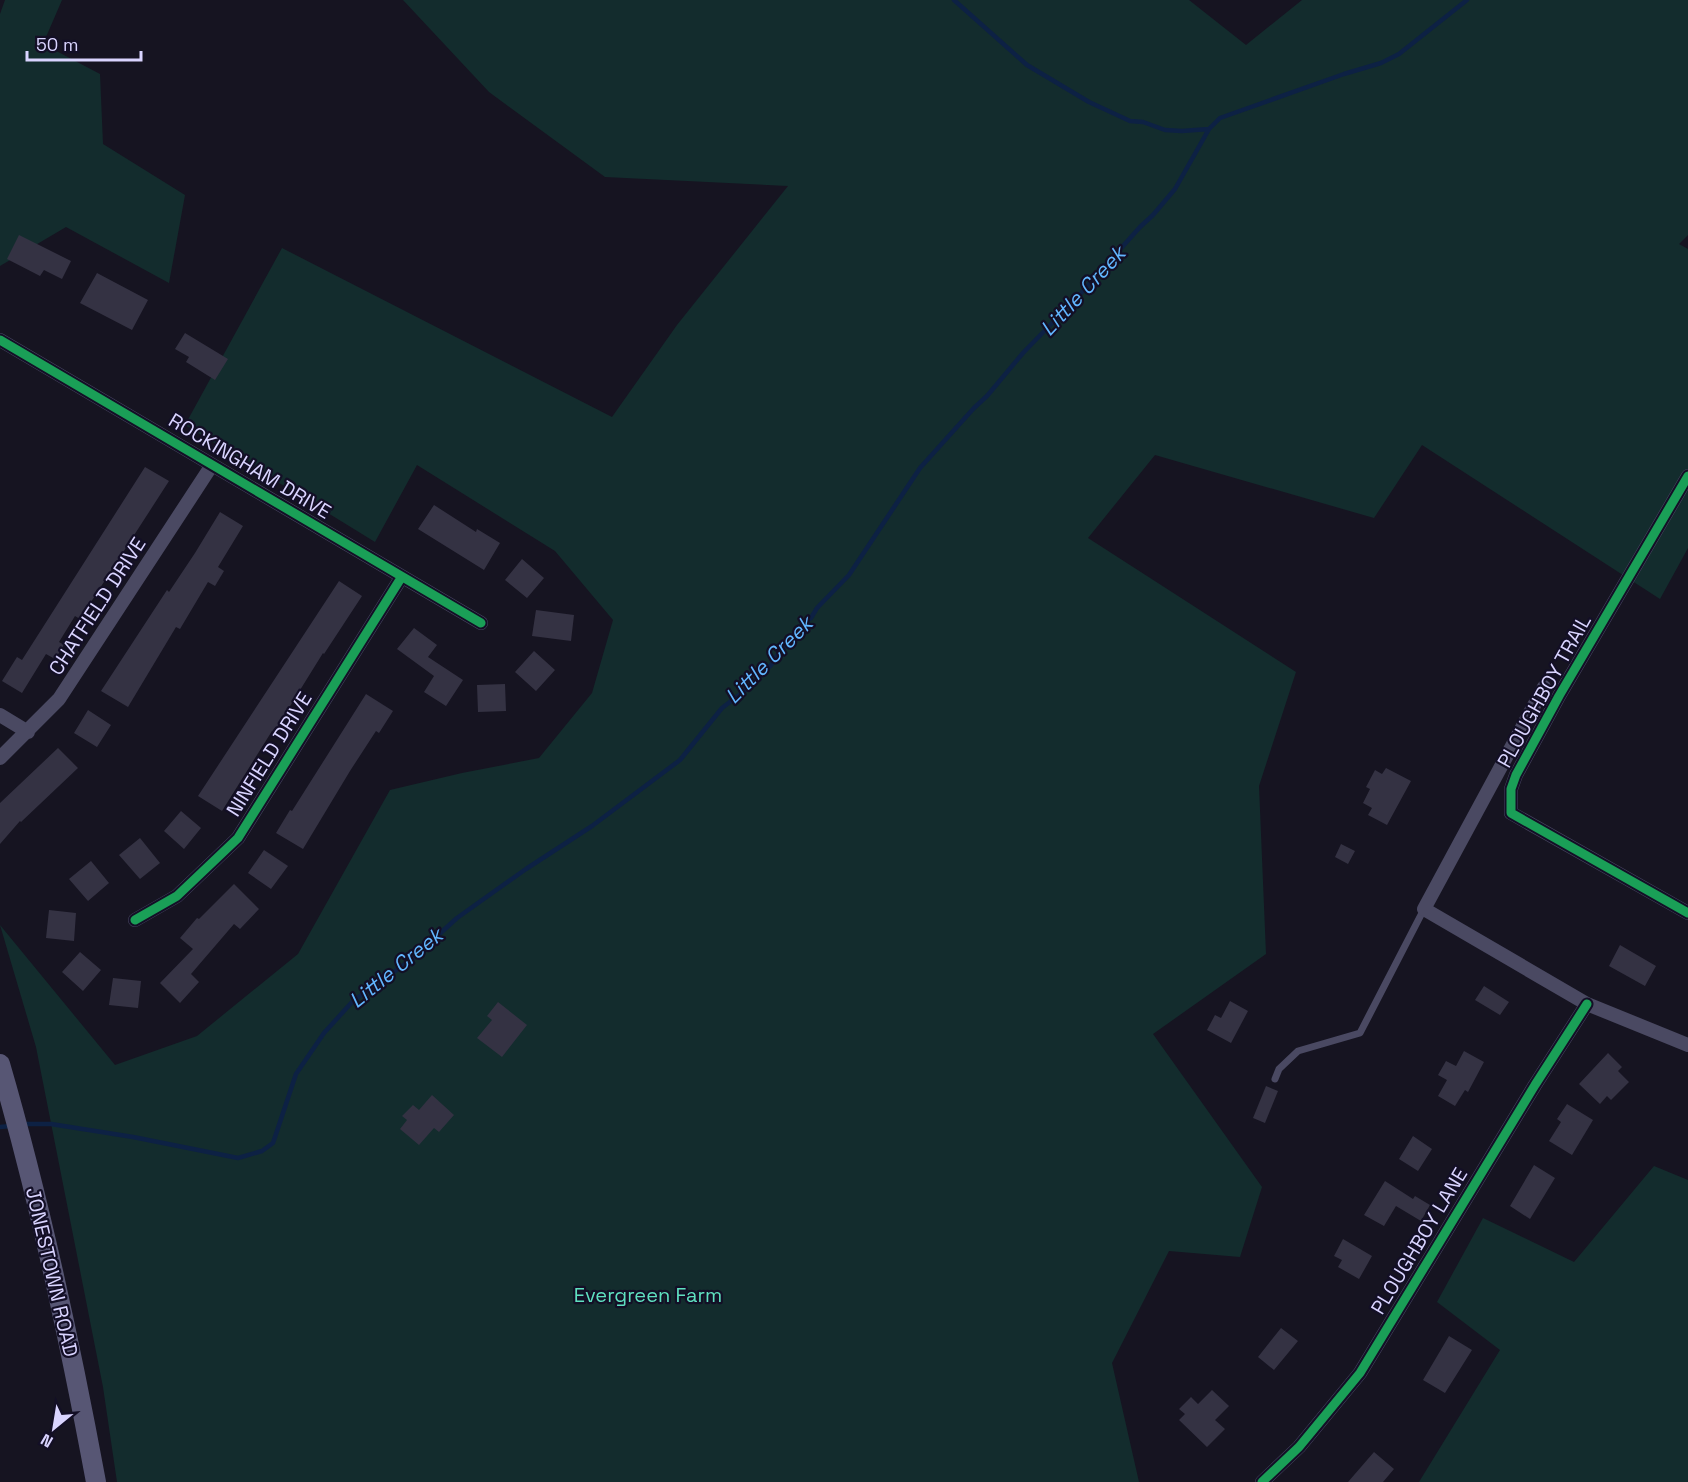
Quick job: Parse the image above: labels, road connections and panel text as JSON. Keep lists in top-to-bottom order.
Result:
{
  "streets": {
    "main road": ["JONESTOWN ROAD"],
    "street": [
      "ROCKINGHAM DRIVE",
      "CHATFIELD DRIVE",
      "PLOUGHBOY TRAIL",
      "NINFIELD DRIVE",
      "PLOUGHBOY LANE"
    ]
  },
  "crossings": [
    ["ROCKINGHAM DRIVE", "CHATFIELD DRIVE"],
    ["ROCKINGHAM DRIVE", "NINFIELD DRIVE"]
  ],
  "water": ["Little Creek"],
  "parks": ["Evergreen Farm"],
  "scale_bar": "50 m",
  "north": "bottom left"
}
